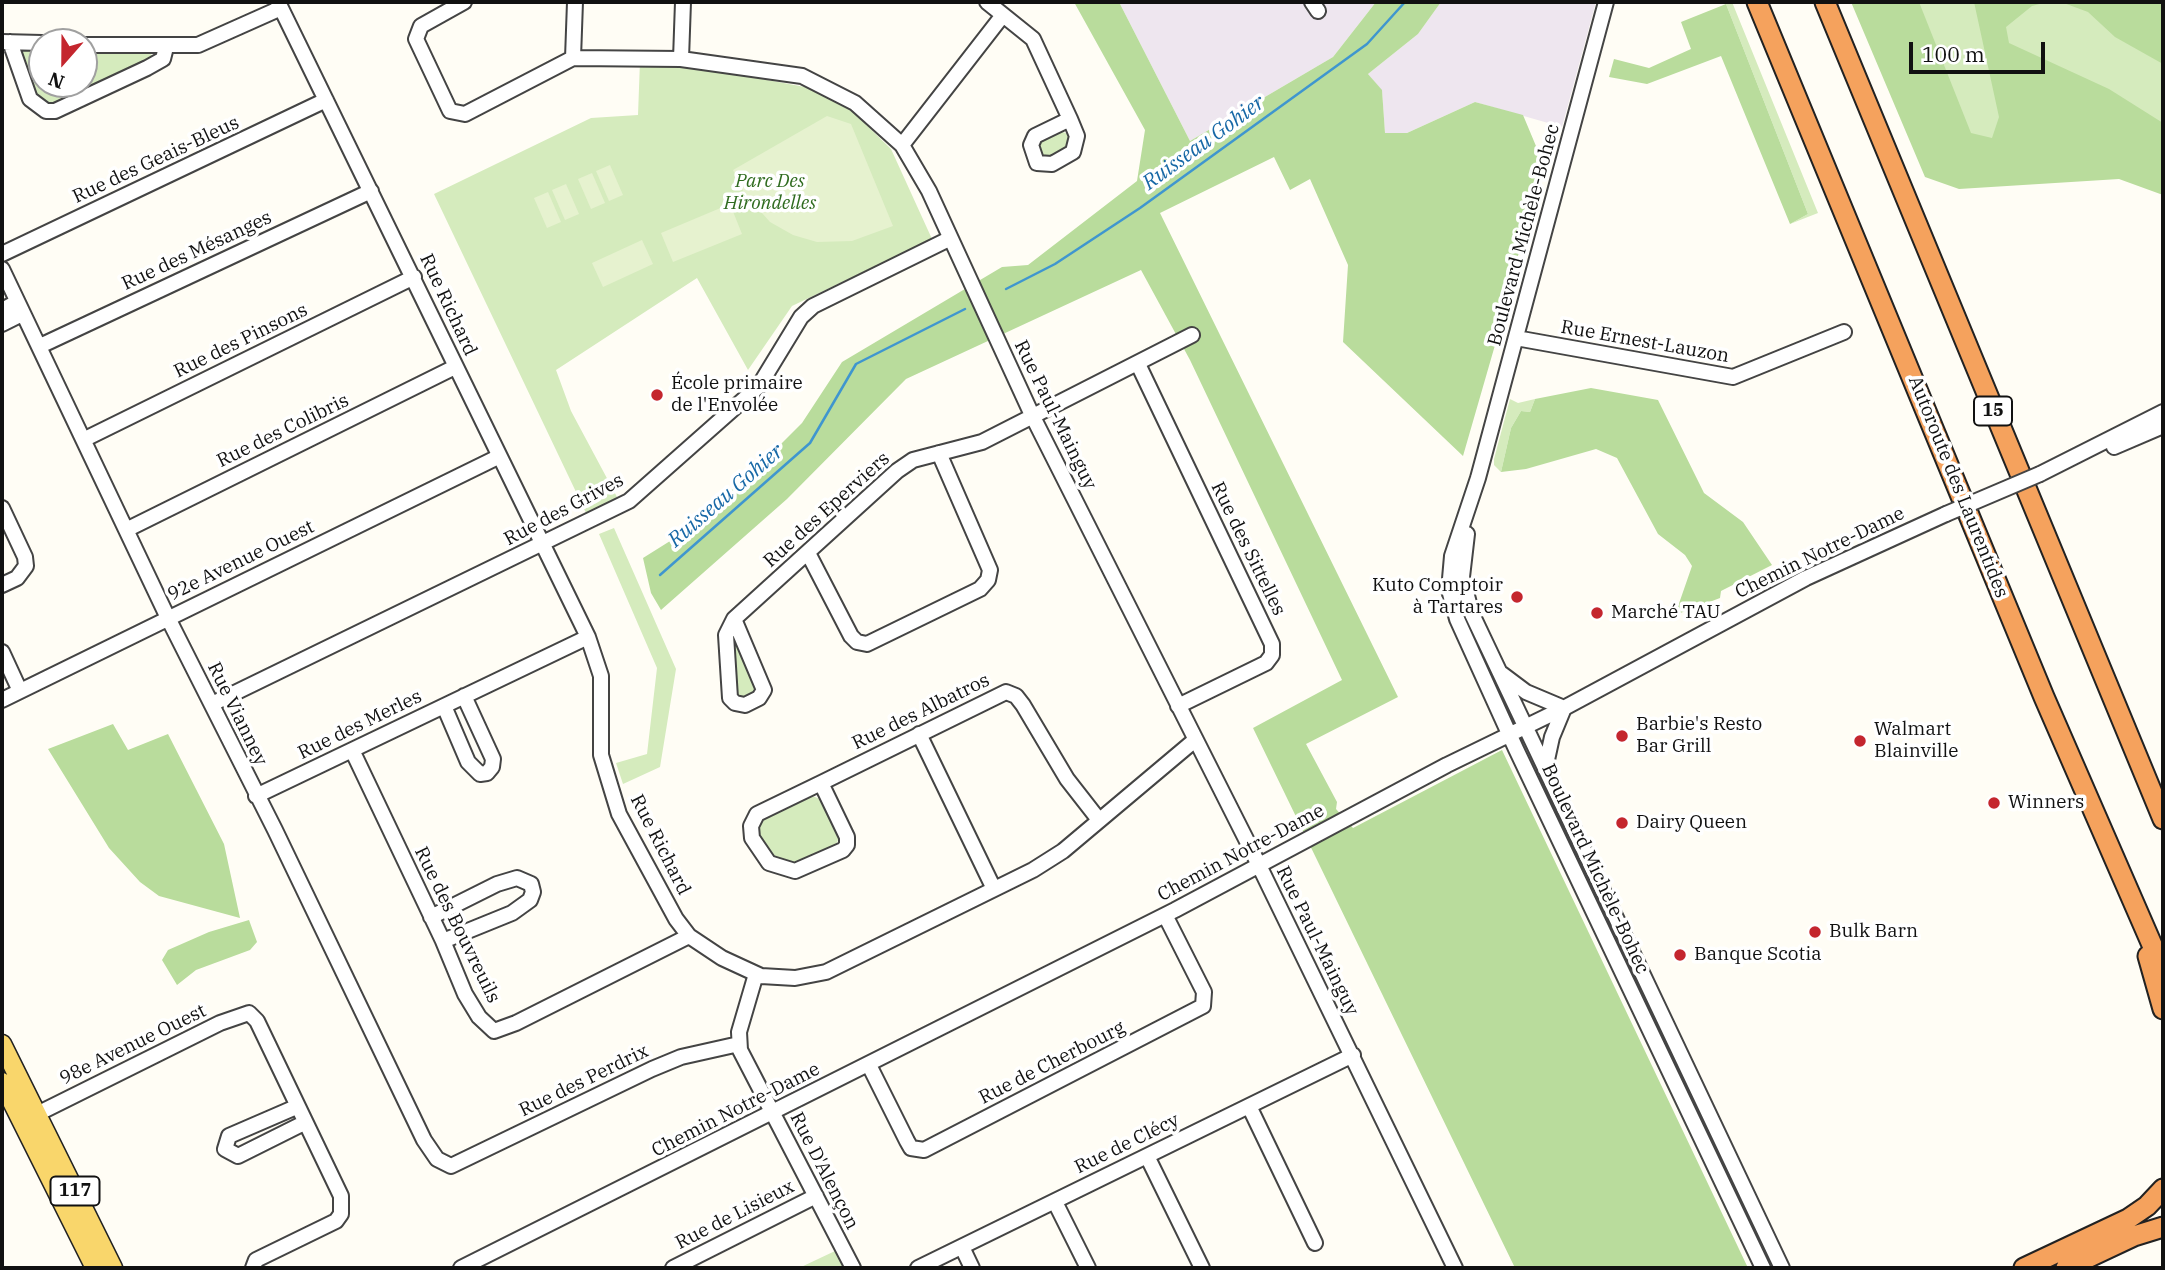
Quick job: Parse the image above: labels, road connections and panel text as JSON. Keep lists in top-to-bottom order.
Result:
{
  "streets": {
    "highway": ["15", "Autoroute des Laurentides"],
    "main road": ["117"],
    "street": [
      "Rue des Geais-Bleus",
      "Boulevard Michèle-Bohec",
      "Rue des Mésanges",
      "Rue Richard",
      "Rue des Pinsons",
      "Rue Ernest-Lauzon",
      "Rue Paul-Mainguy",
      "Rue des Colibris",
      "Rue des Grives",
      "Rue des Eperviers",
      "Rue des Sittelles",
      "Chemin Notre-Dame",
      "92e Avenue Ouest",
      "Rue des Albatros",
      "Rue Vianney",
      "Rue des Merles",
      "Rue des Bouvreuils",
      "98e Avenue Ouest",
      "Rue de Cherbourg",
      "Rue des Perdrix",
      "Rue de Clécy",
      "Rue D'Alençon",
      "Rue de Lisieux"
    ]
  },
  "crossings": [
    ["Rue des Geais-Bleus", "Rue Richard"],
    ["Boulevard Michèle-Bohec", "Rue Ernest-Lauzon"],
    ["Boulevard Michèle-Bohec", "Chemin Notre-Dame"],
    ["Rue des Mésanges", "Rue Richard"],
    ["Rue des Mésanges", "Rue Vianney"],
    ["Rue Richard", "Rue des Pinsons"],
    ["Rue Richard", "Rue Paul-Mainguy"],
    ["Rue Richard", "Rue des Colibris"],
    ["Rue Richard", "Rue des Grives"],
    ["Rue Richard", "92e Avenue Ouest"],
    ["Rue Richard", "Rue des Albatros"],
    ["Rue Richard", "Rue des Merles"],
    ["Rue Richard", "Rue des Bouvreuils"],
    ["Rue des Pinsons", "Rue Vianney"],
    ["Rue Paul-Mainguy", "Rue des Grives"],
    ["Rue Paul-Mainguy", "Rue des Eperviers"],
    ["Rue Paul-Mainguy", "Rue des Sittelles"],
    ["Rue Paul-Mainguy", "Chemin Notre-Dame"],
    ["Rue Paul-Mainguy", "Rue de Clécy"],
    ["Rue des Colibris", "Rue Vianney"],
    ["Rue des Grives", "Rue Vianney"],
    ["Rue des Eperviers", "Rue des Sittelles"],
    ["Chemin Notre-Dame", "Rue de Cherbourg"],
    ["Chemin Notre-Dame", "Rue D'Alençon"],
    ["92e Avenue Ouest", "Rue Vianney"],
    ["Rue Vianney", "Rue des Merles"],
    ["Rue Vianney", "Rue des Perdrix"],
    ["Rue des Merles", "Rue des Bouvreuils"],
    ["98e Avenue Ouest", "117"],
    ["Rue des Perdrix", "Rue D'Alençon"],
    ["Rue D'Alençon", "Rue de Lisieux"]
  ],
  "water": ["Ruisseau Gohier"],
  "parks": ["Parc Des Hirondelles"],
  "places": [
    "École primaire de l'Envolée",
    "Kuto Comptoir à Tartares",
    "Marché TAU",
    "Barbie's Resto Bar Grill",
    "Walmart Blainville",
    "Winners",
    "Dairy Queen",
    "Bulk Barn",
    "Banque Scotia"
  ],
  "scale_bar": "100 m",
  "north": "bottom"
}
